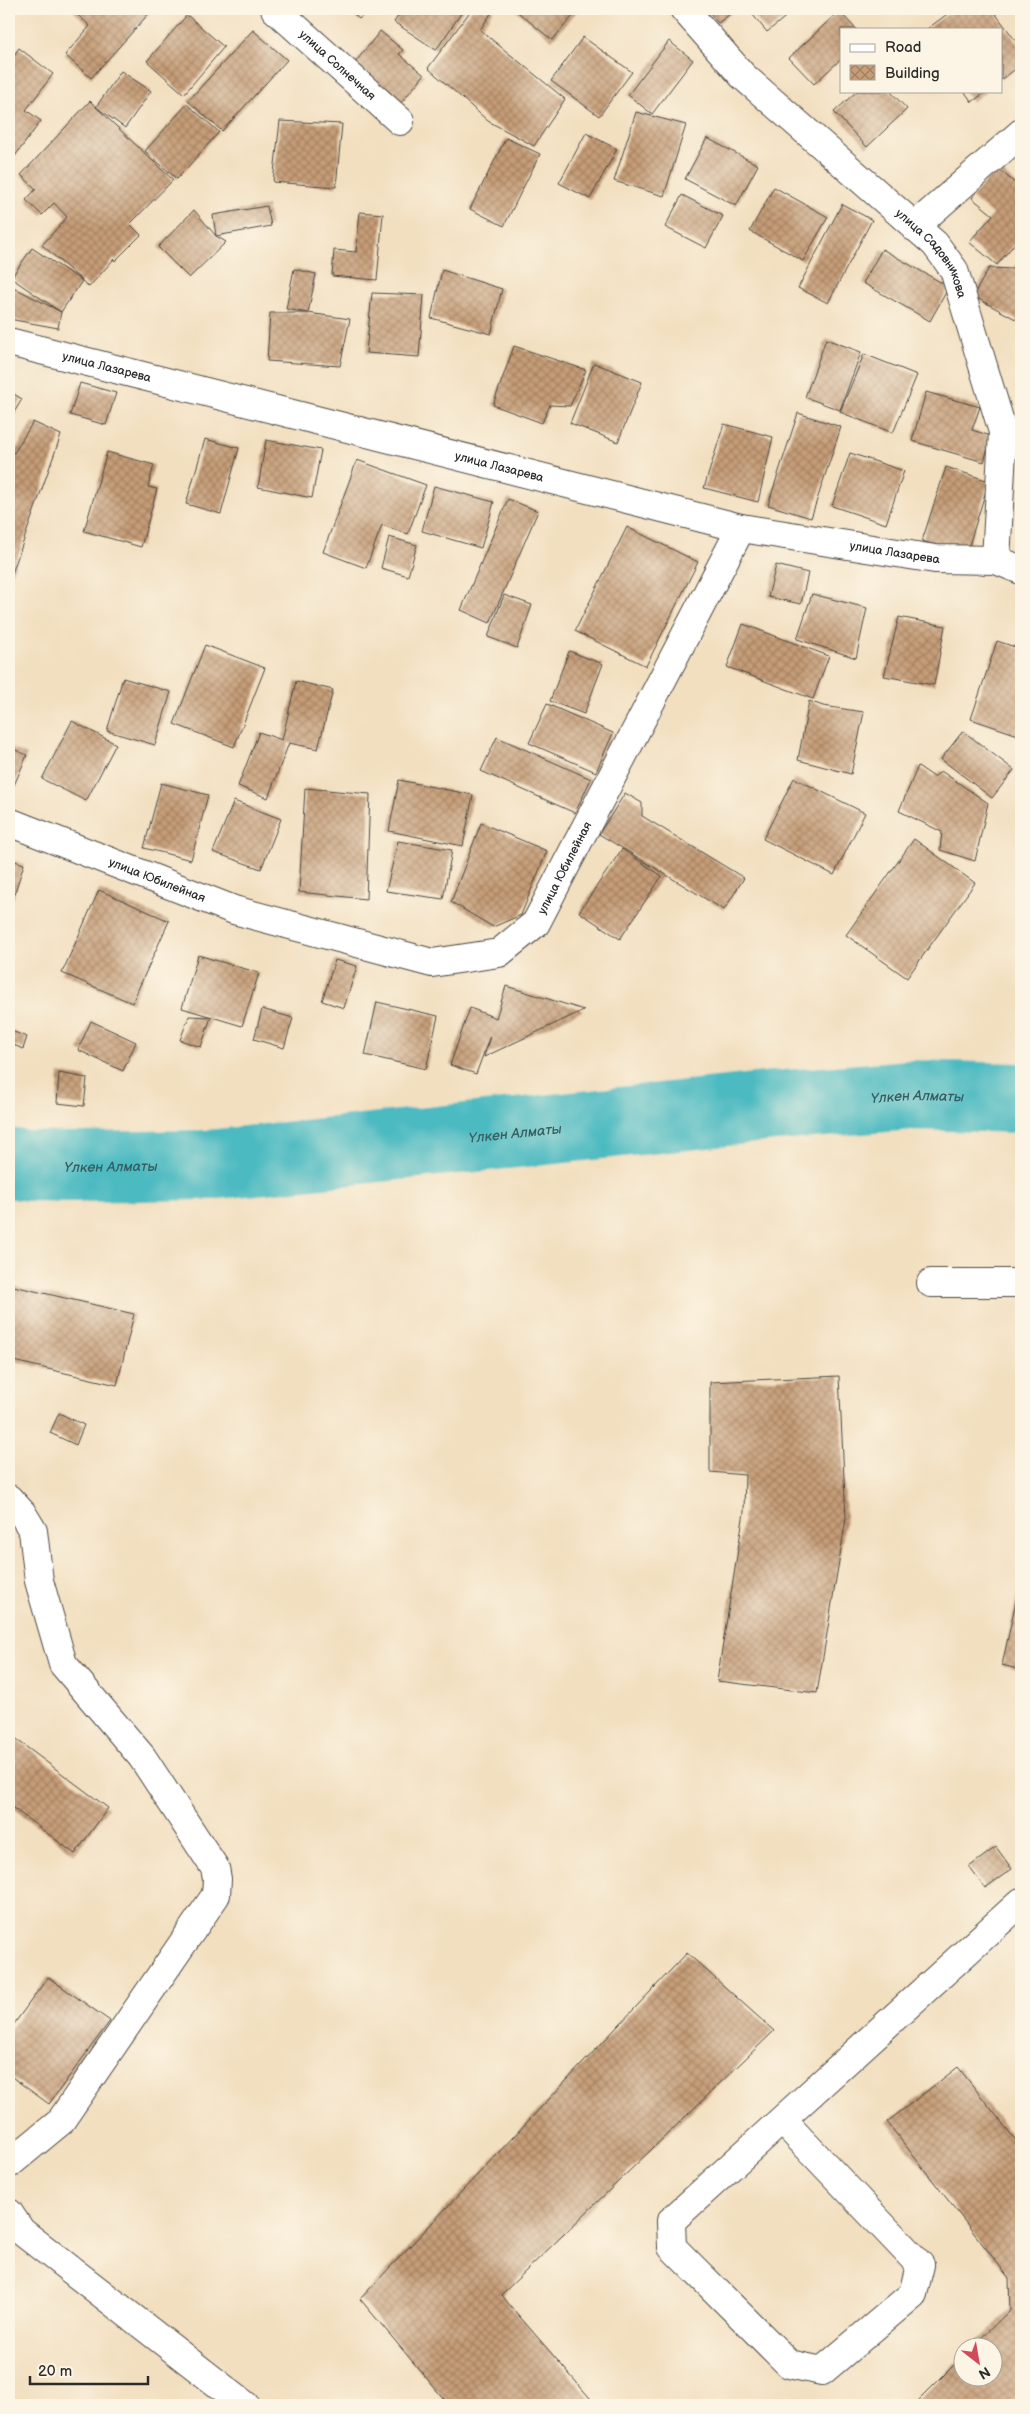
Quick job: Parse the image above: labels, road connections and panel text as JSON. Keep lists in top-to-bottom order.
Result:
{
  "streets": {
    "street": [
      "улица Солнечная",
      "улица Садовникова",
      "улица Лазарева",
      "улица Юбилейная"
    ]
  },
  "crossings": [
    ["улица Садовникова", "улица Лазарева"],
    ["улица Лазарева", "улица Юбилейная"]
  ],
  "water": ["Үлкен Алматы"],
  "legend": ["Road", "Building"],
  "scale_bar": "20 m",
  "north": "bottom right"
}
